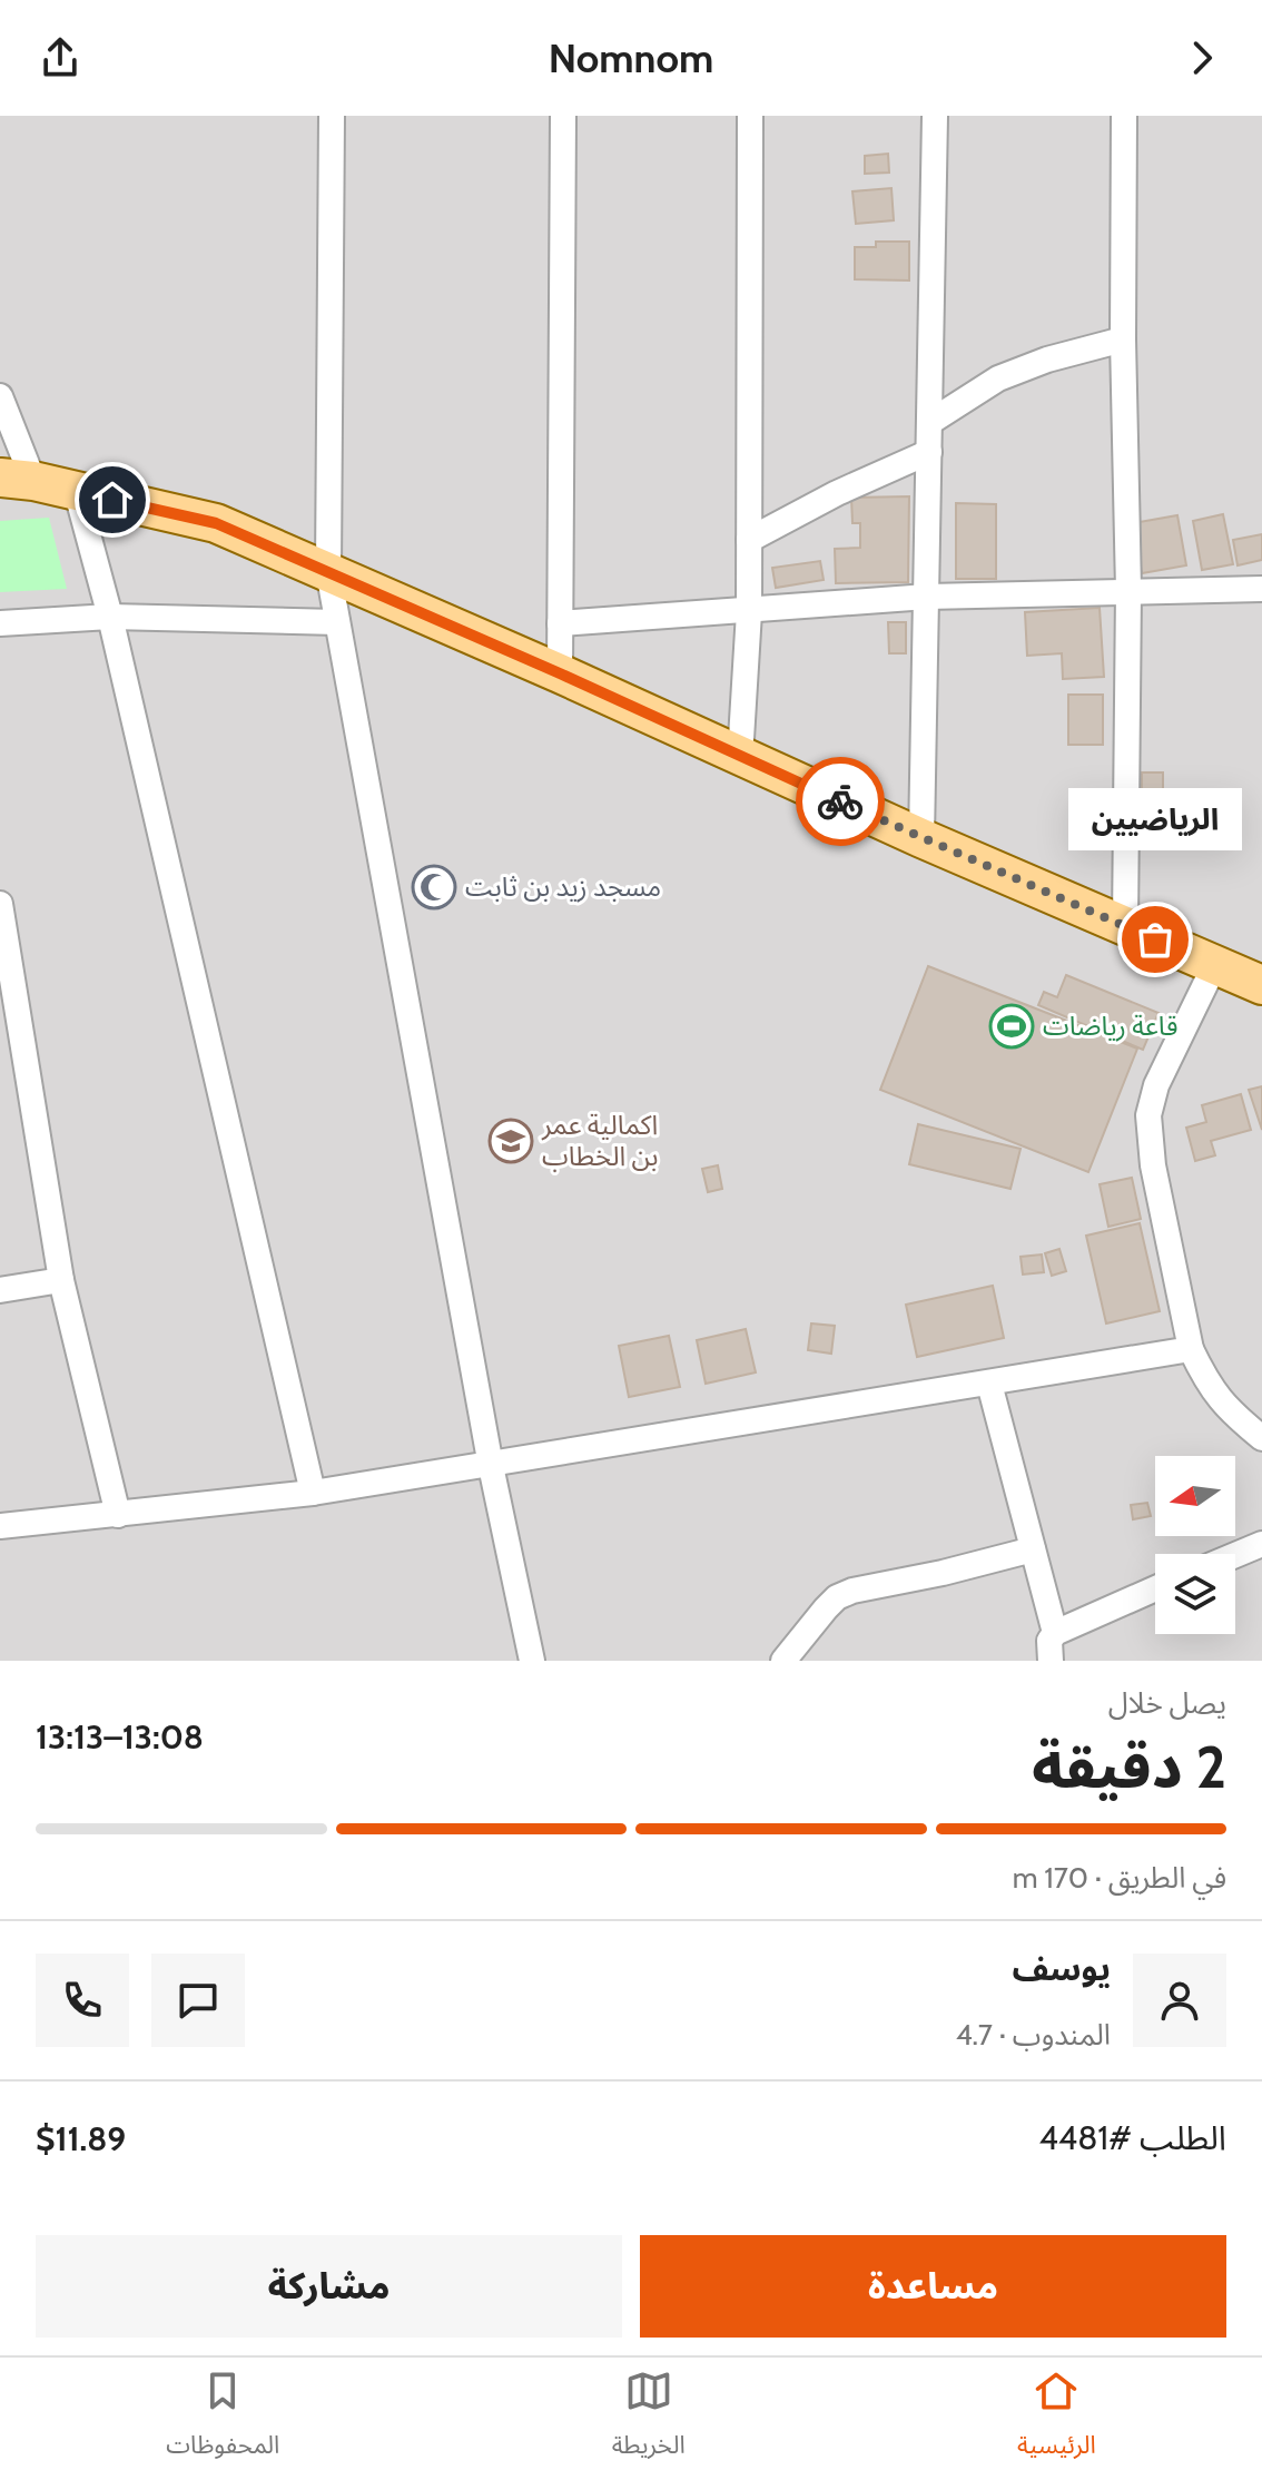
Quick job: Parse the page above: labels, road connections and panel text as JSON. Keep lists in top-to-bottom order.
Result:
{
  "places": {
    "mosque": ["مسجد زيد بن ثابت"],
    "other": ["الرياضيين"],
    "sports": ["قاعة رياضات"],
    "school or university": ["اكمالية عمر بن الخطاب"]
  },
  "north": "left",
  "page": {
    "header": "Nomnom",
    "bubble": "الرياضيين",
    "heading": ["2 دقيقة", "يصل خلال", "13:08–13:13"],
    "panel": [
      "يوسف",
      "المندوب · 4.7",
      "الطلب #4481",
      "$11.89"
    ],
    "bar": "في الطريق · 170 m",
    "buttons": ["مساعدة", "مشاركة"],
    "tabs": ["الرئيسية", "الخريطة", "المحفوظات"]
  }
}
